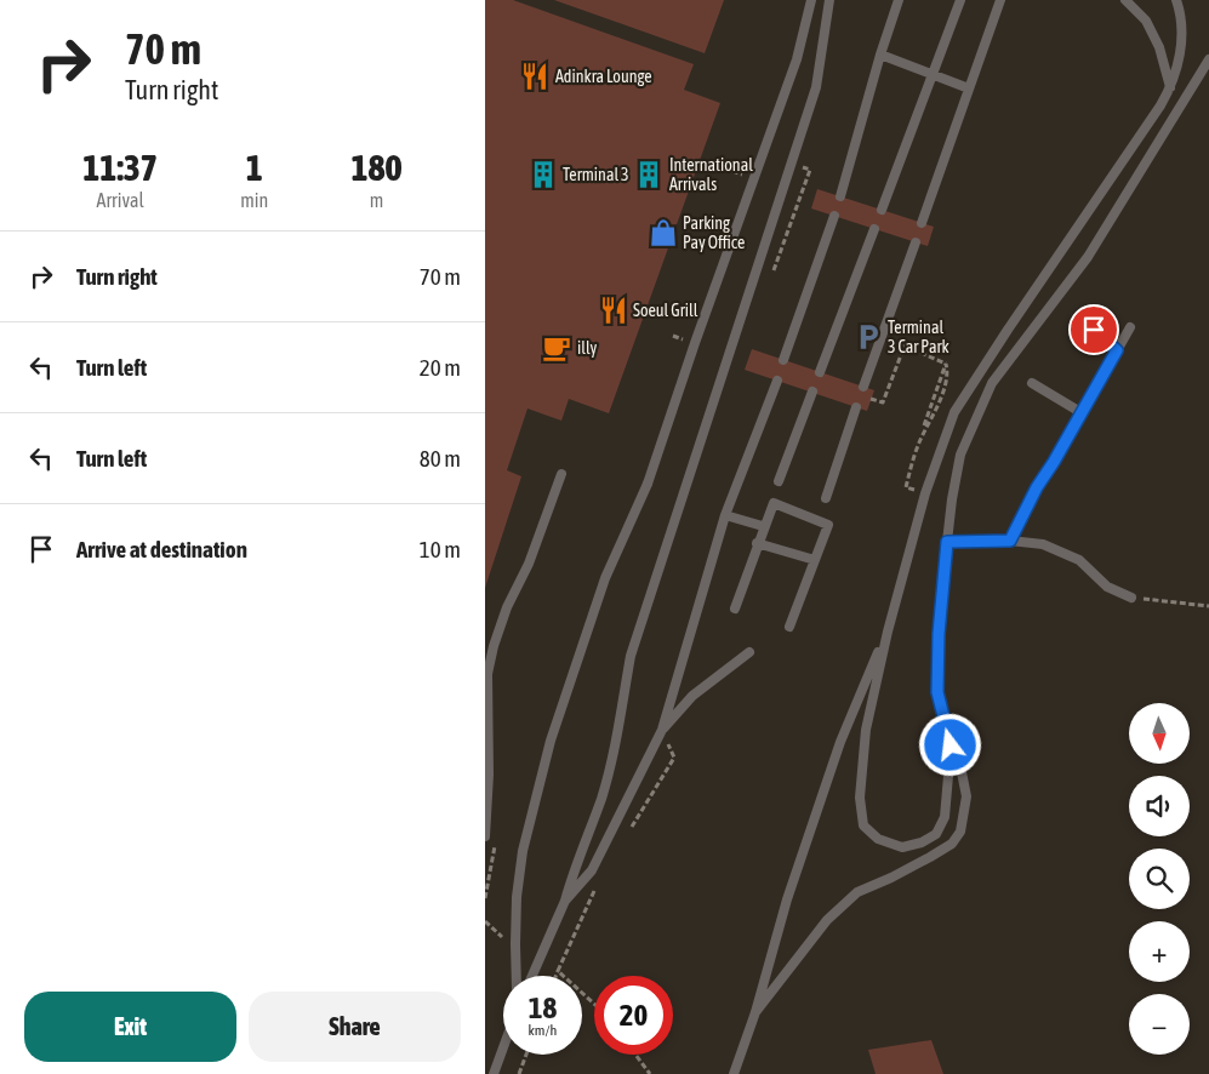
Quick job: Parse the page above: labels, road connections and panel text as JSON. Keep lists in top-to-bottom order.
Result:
{
  "places": {
    "restaurant": ["Adinkra Lounge", "Soeul Grill"],
    "building": ["Terminal 3", "International Arrivals"],
    "shop": ["Parking Pay Office"],
    "parking": ["Terminal 3 Car Park"],
    "cafe": ["illy"]
  },
  "north": "bottom",
  "page": {
    "turn": ["70 m", "Turn right"],
    "eta": [
      "11:37",
      "Arrival",
      "1",
      "min",
      "180",
      "m"
    ],
    "list": [
      {
        "name": "Turn right",
        "value": "70 m"
      },
      {
        "name": "Turn left",
        "value": "20 m"
      },
      {
        "name": "Turn left",
        "value": "80 m"
      },
      {
        "name": "Arrive at destination",
        "value": "10 m"
      }
    ],
    "map_buttons": ["+", "−"],
    "speed": "18 km/h",
    "limit": "20",
    "buttons": ["Exit", "Share"]
  }
}
